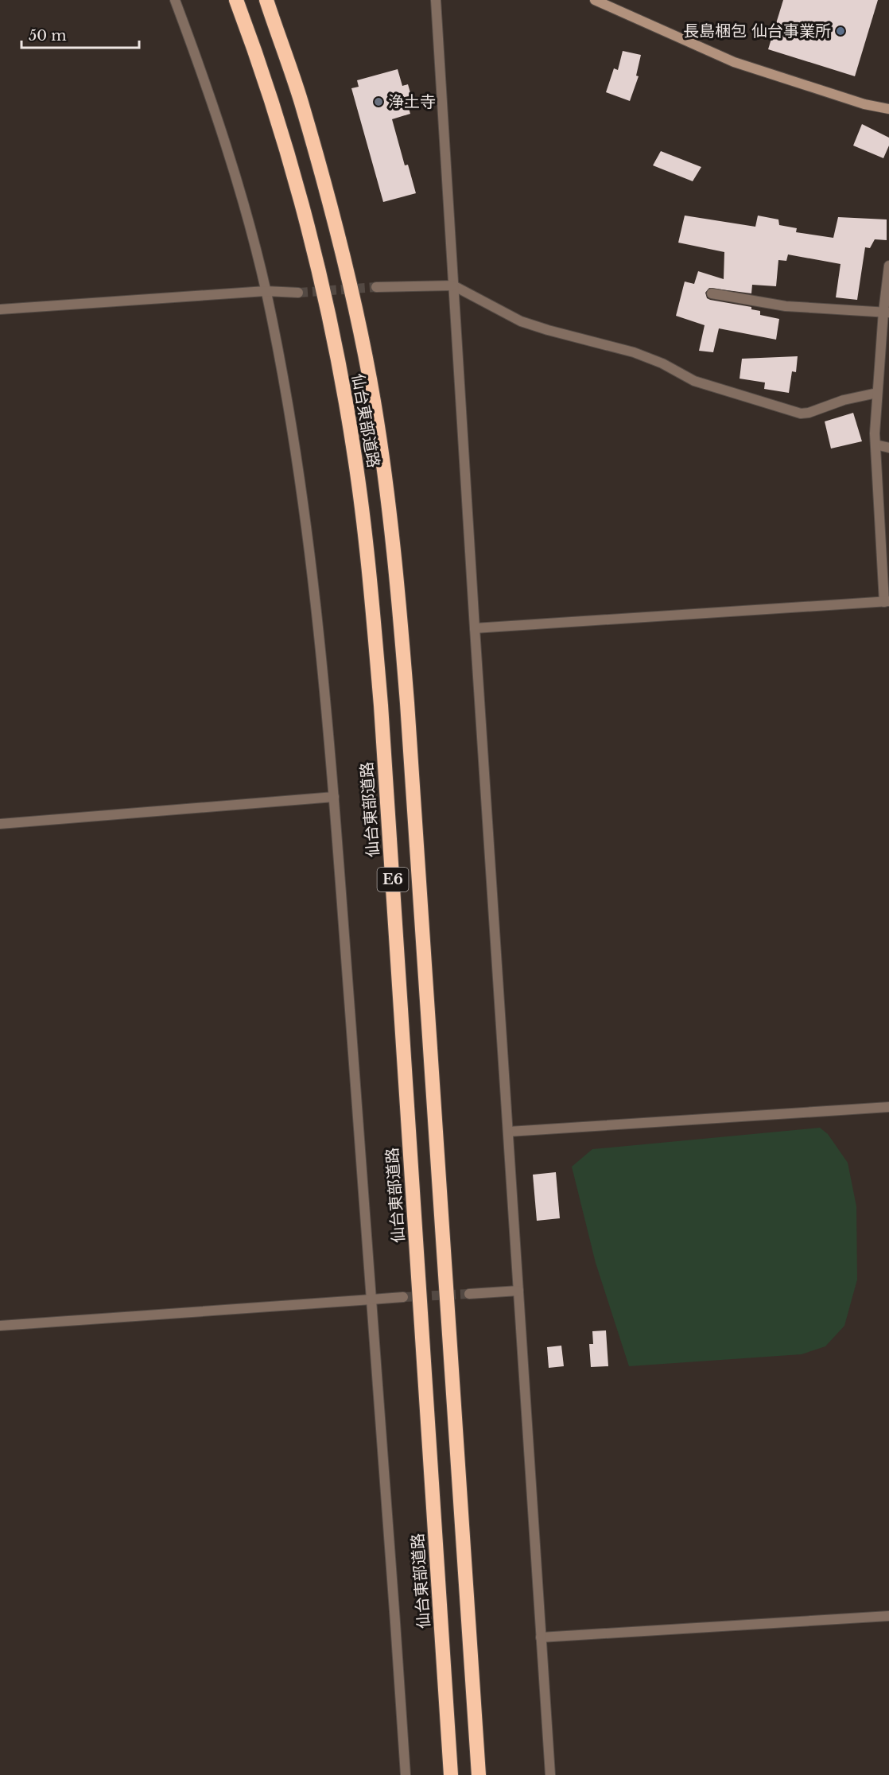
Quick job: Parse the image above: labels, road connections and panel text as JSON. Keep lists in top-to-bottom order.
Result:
{
  "streets": {
    "highway": ["仙台東部道路", "E6"]
  },
  "places": ["長島梱包 仙台事業所", "浄土寺"],
  "scale_bar": "50 m"
}
